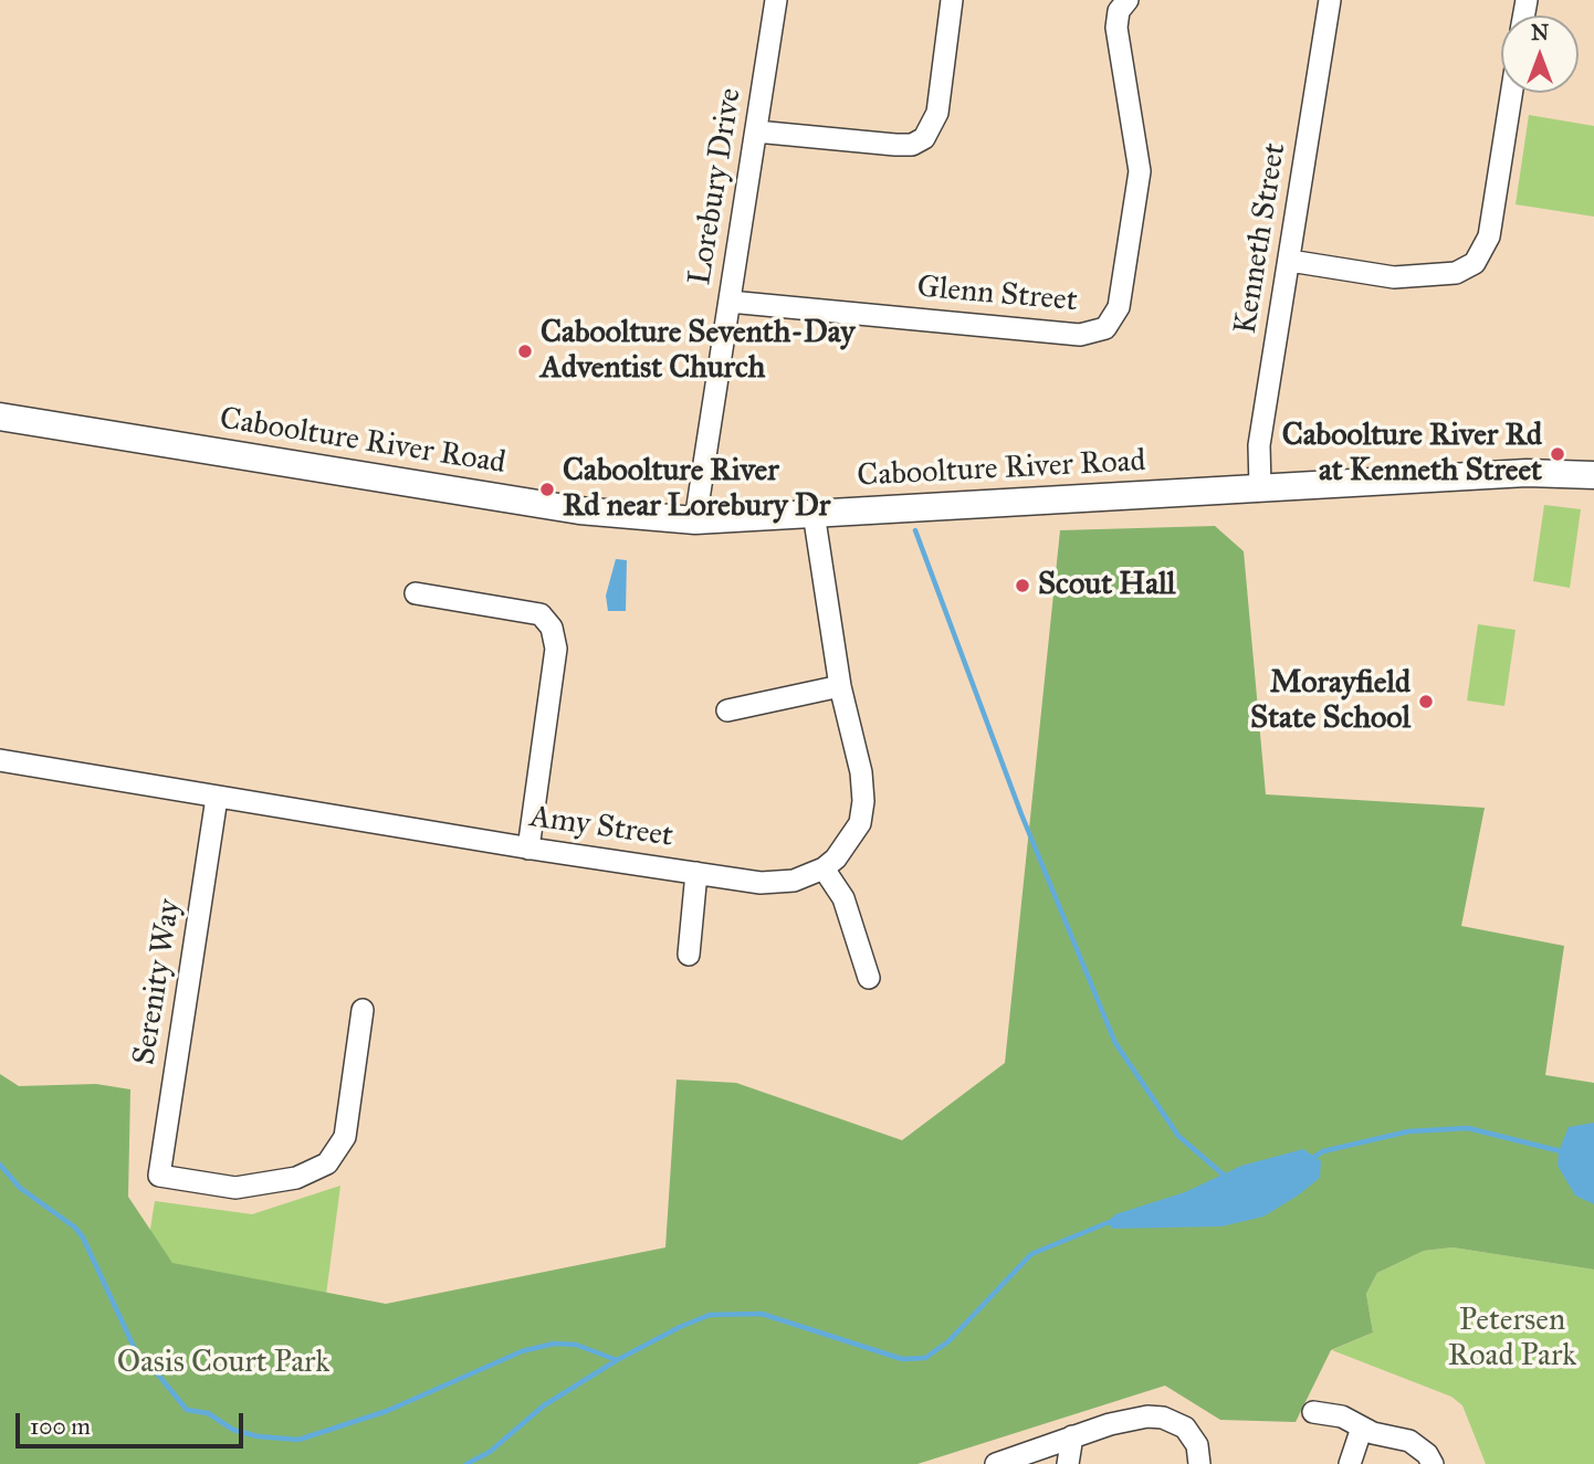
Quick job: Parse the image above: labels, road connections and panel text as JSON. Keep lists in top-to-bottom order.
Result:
{
  "streets": {
    "main road": ["Caboolture River Road"],
    "street": [
      "Lorebury Drive",
      "Kenneth Street",
      "Glenn Street",
      "Amy Street",
      "Serenity Way"
    ]
  },
  "crossings": [
    ["Lorebury Drive", "Glenn Street"],
    ["Lorebury Drive", "Caboolture River Road"],
    ["Kenneth Street", "Caboolture River Road"],
    ["Caboolture River Road", "Amy Street"],
    ["Amy Street", "Serenity Way"]
  ],
  "parks": ["Petersen Road Park", "Oasis Court Park"],
  "places": [
    "Caboolture Seventh-Day Adventist Church",
    "Caboolture River Rd at Kenneth Street",
    "Caboolture River Rd near Lorebury Dr",
    "Scout Hall",
    "Morayfield State School"
  ],
  "scale_bar": "100 m",
  "north": "top"
}
